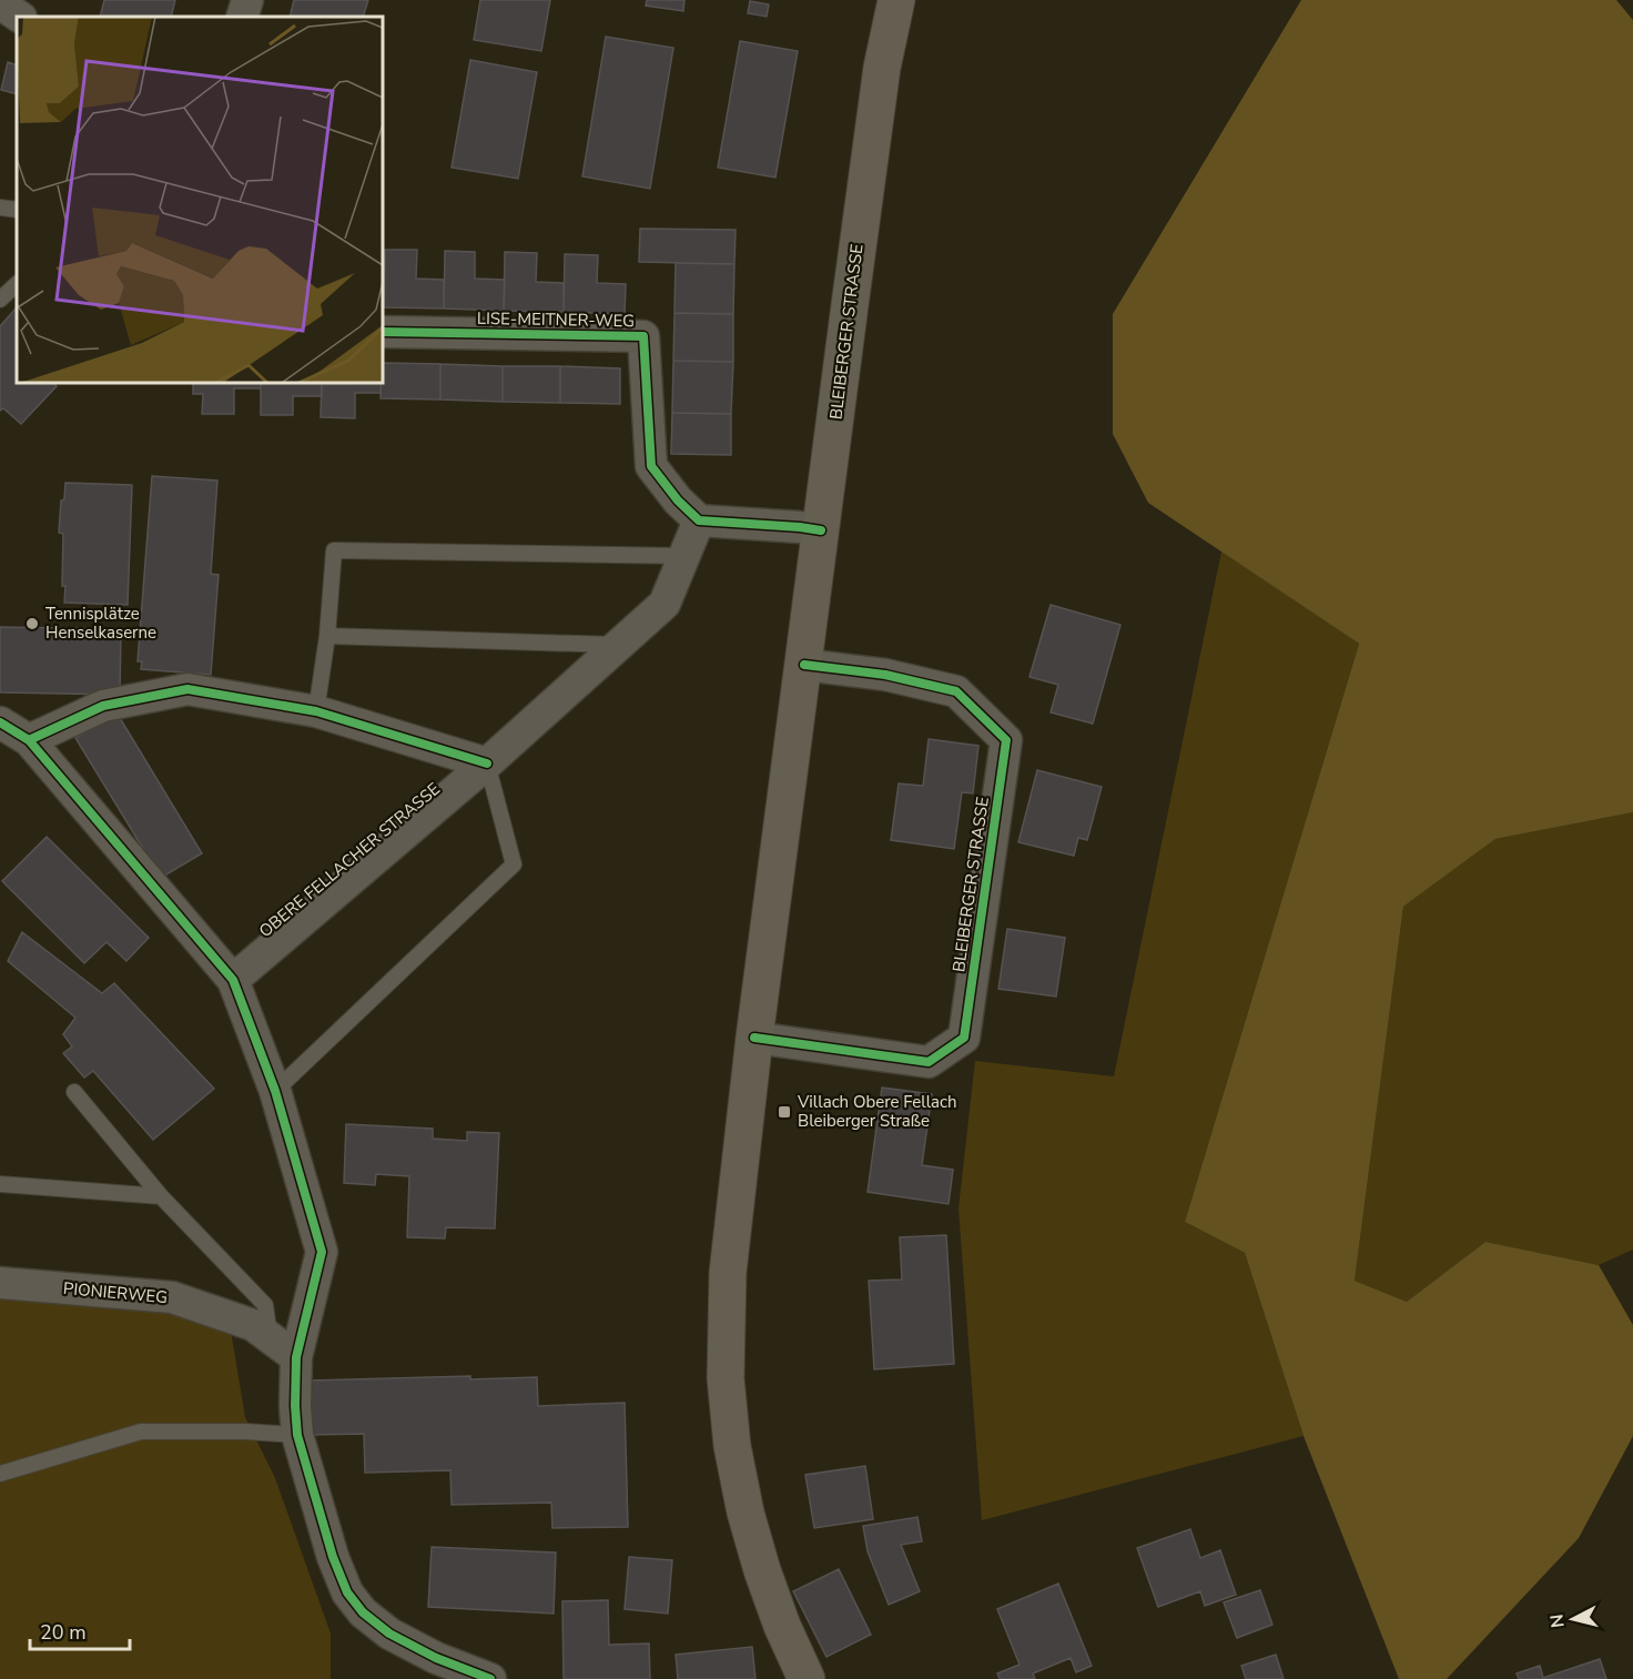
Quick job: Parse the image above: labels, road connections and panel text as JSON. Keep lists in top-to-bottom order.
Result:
{
  "streets": {
    "main road": ["BLEIBERGER STRASSE"],
    "street": ["LISE-MEITNER-WEG", "OBERE FELLACHER STRASSE", "PIONIERWEG"]
  },
  "crossings": [
    ["LISE-MEITNER-WEG", "OBERE FELLACHER STRASSE"]
  ],
  "places": {
    "other": ["Tennisplätze Henselkaserne"],
    "transit": ["Villach Obere Fellach Bleiberger Straße"]
  },
  "scale_bar": "20 m",
  "north": "left"
}
